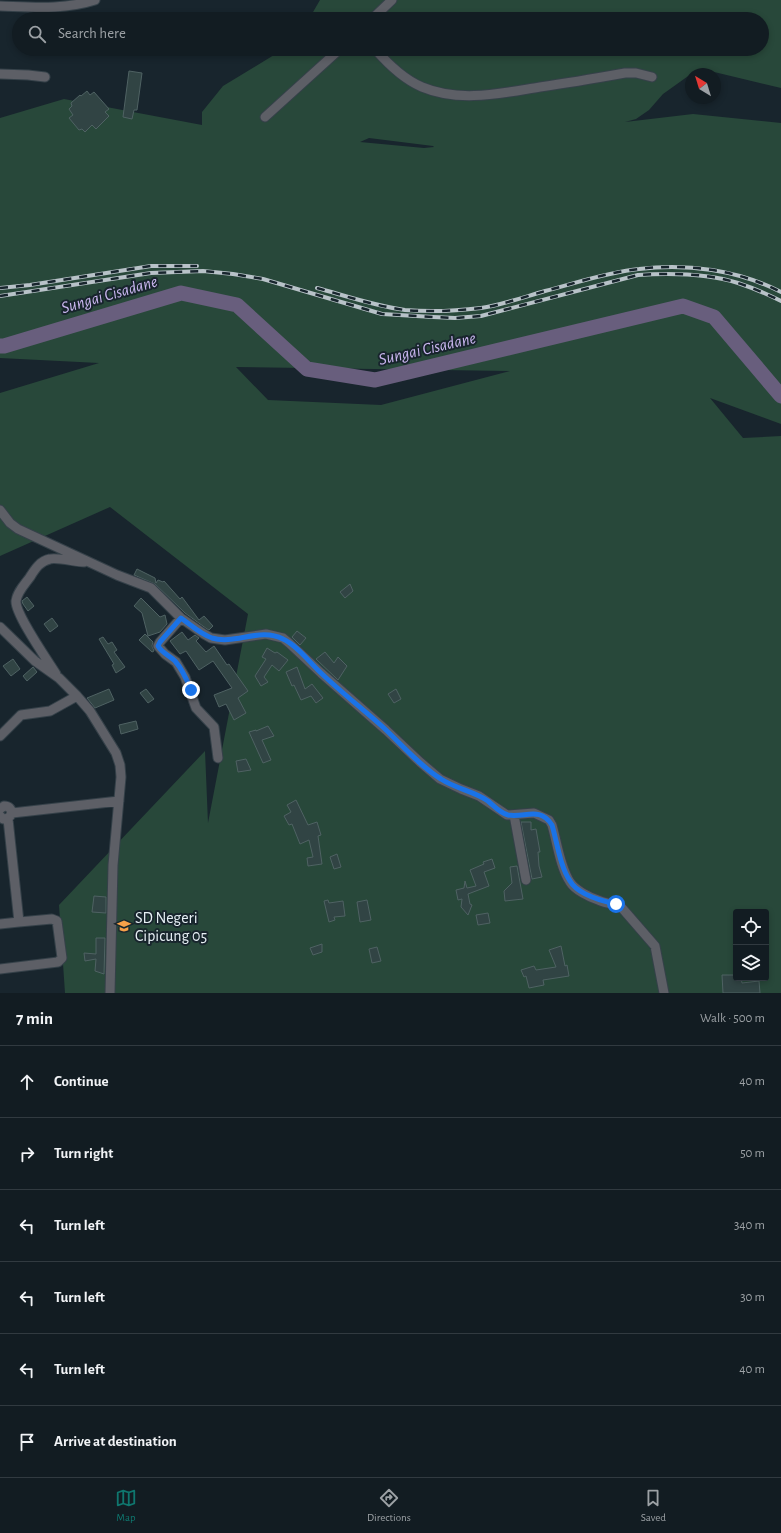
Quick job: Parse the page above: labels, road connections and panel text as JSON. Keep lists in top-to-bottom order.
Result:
{
  "water": ["Sungai Cisadane"],
  "places": {
    "school or university": ["SD Negeri Cipicung 05"]
  },
  "north": "top left",
  "page": {
    "search": "Search here",
    "heading": ["7 min", "Walk · 500 m"],
    "list": [
      ["Continue", "40 m"],
      ["Turn right", "50 m"],
      ["Turn left", "340 m"],
      ["Turn left", "30 m"],
      ["Turn left", "40 m"],
      "Arrive at destination"
    ],
    "nav": ["Map", "Directions", "Saved"]
  }
}
